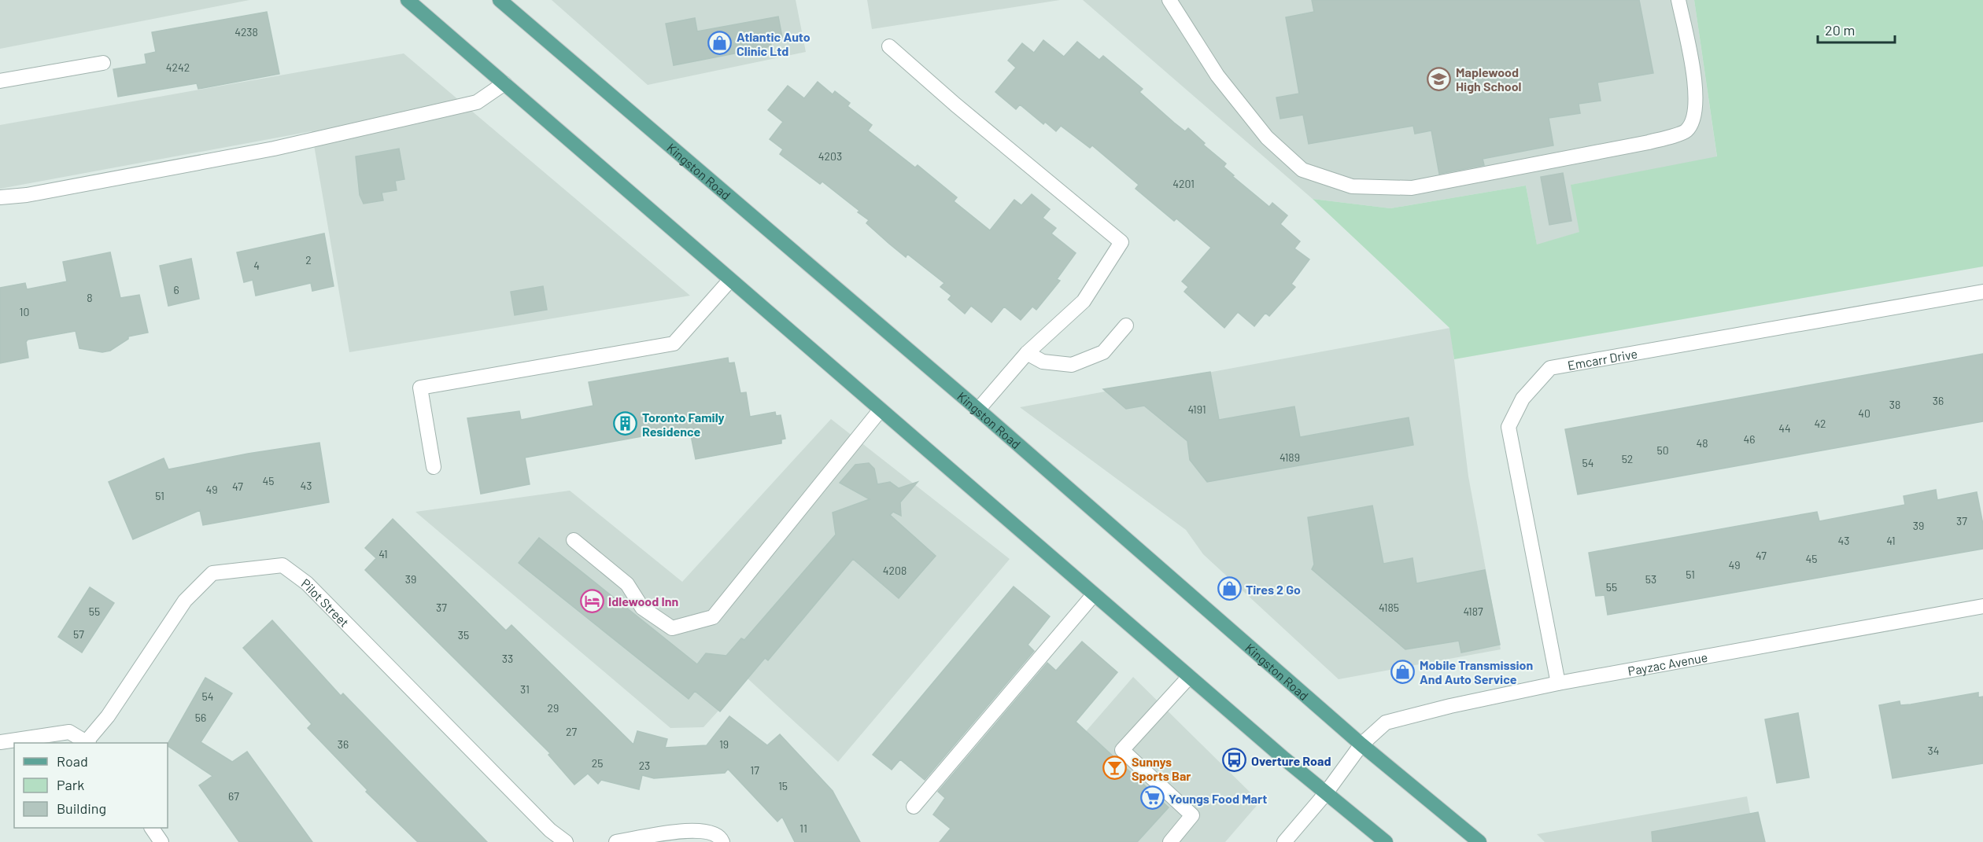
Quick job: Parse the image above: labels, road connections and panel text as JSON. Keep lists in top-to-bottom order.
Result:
{
  "streets": {
    "main road": ["Kingston Road"],
    "street": ["Emcarr Drive", "Pilot Street", "Payzac Avenue"]
  },
  "crossings": [
    ["Kingston Road", "Payzac Avenue"],
    ["Emcarr Drive", "Payzac Avenue"]
  ],
  "places": {
    "shop": ["Atlantic Auto Clinic Ltd", "Tires 2 Go", "Mobile Transmission And Auto Service"],
    "school or university": ["Maplewood High School"],
    "building": ["Toronto Family Residence"],
    "hotel": ["Idlewood Inn"],
    "bus stop": ["Overture Road"],
    "bar": ["Sunnys Sports Bar"],
    "supermarket": ["Youngs Food Mart"]
  },
  "house_numbers": [
    "4238",
    "4242",
    "4203",
    "4201",
    "2",
    "4",
    "6",
    "8",
    "10",
    "36",
    "38",
    "4191",
    "40",
    "42",
    "44",
    "46",
    "48",
    "50",
    "4189",
    "52",
    "54",
    "45",
    "43",
    "47",
    "49",
    "51",
    "37",
    "39",
    "43",
    "41",
    "41",
    "47",
    "45",
    "49",
    "4208",
    "51",
    "39",
    "53",
    "55",
    "37",
    "4185",
    "55",
    "4187",
    "57",
    "35",
    "33",
    "31",
    "54",
    "29",
    "56",
    "27",
    "36",
    "19",
    "34",
    "25",
    "23",
    "17",
    "15",
    "67",
    "11"
  ],
  "legend": ["Road", "Park", "Building"],
  "scale_bar": "20 m"
}
